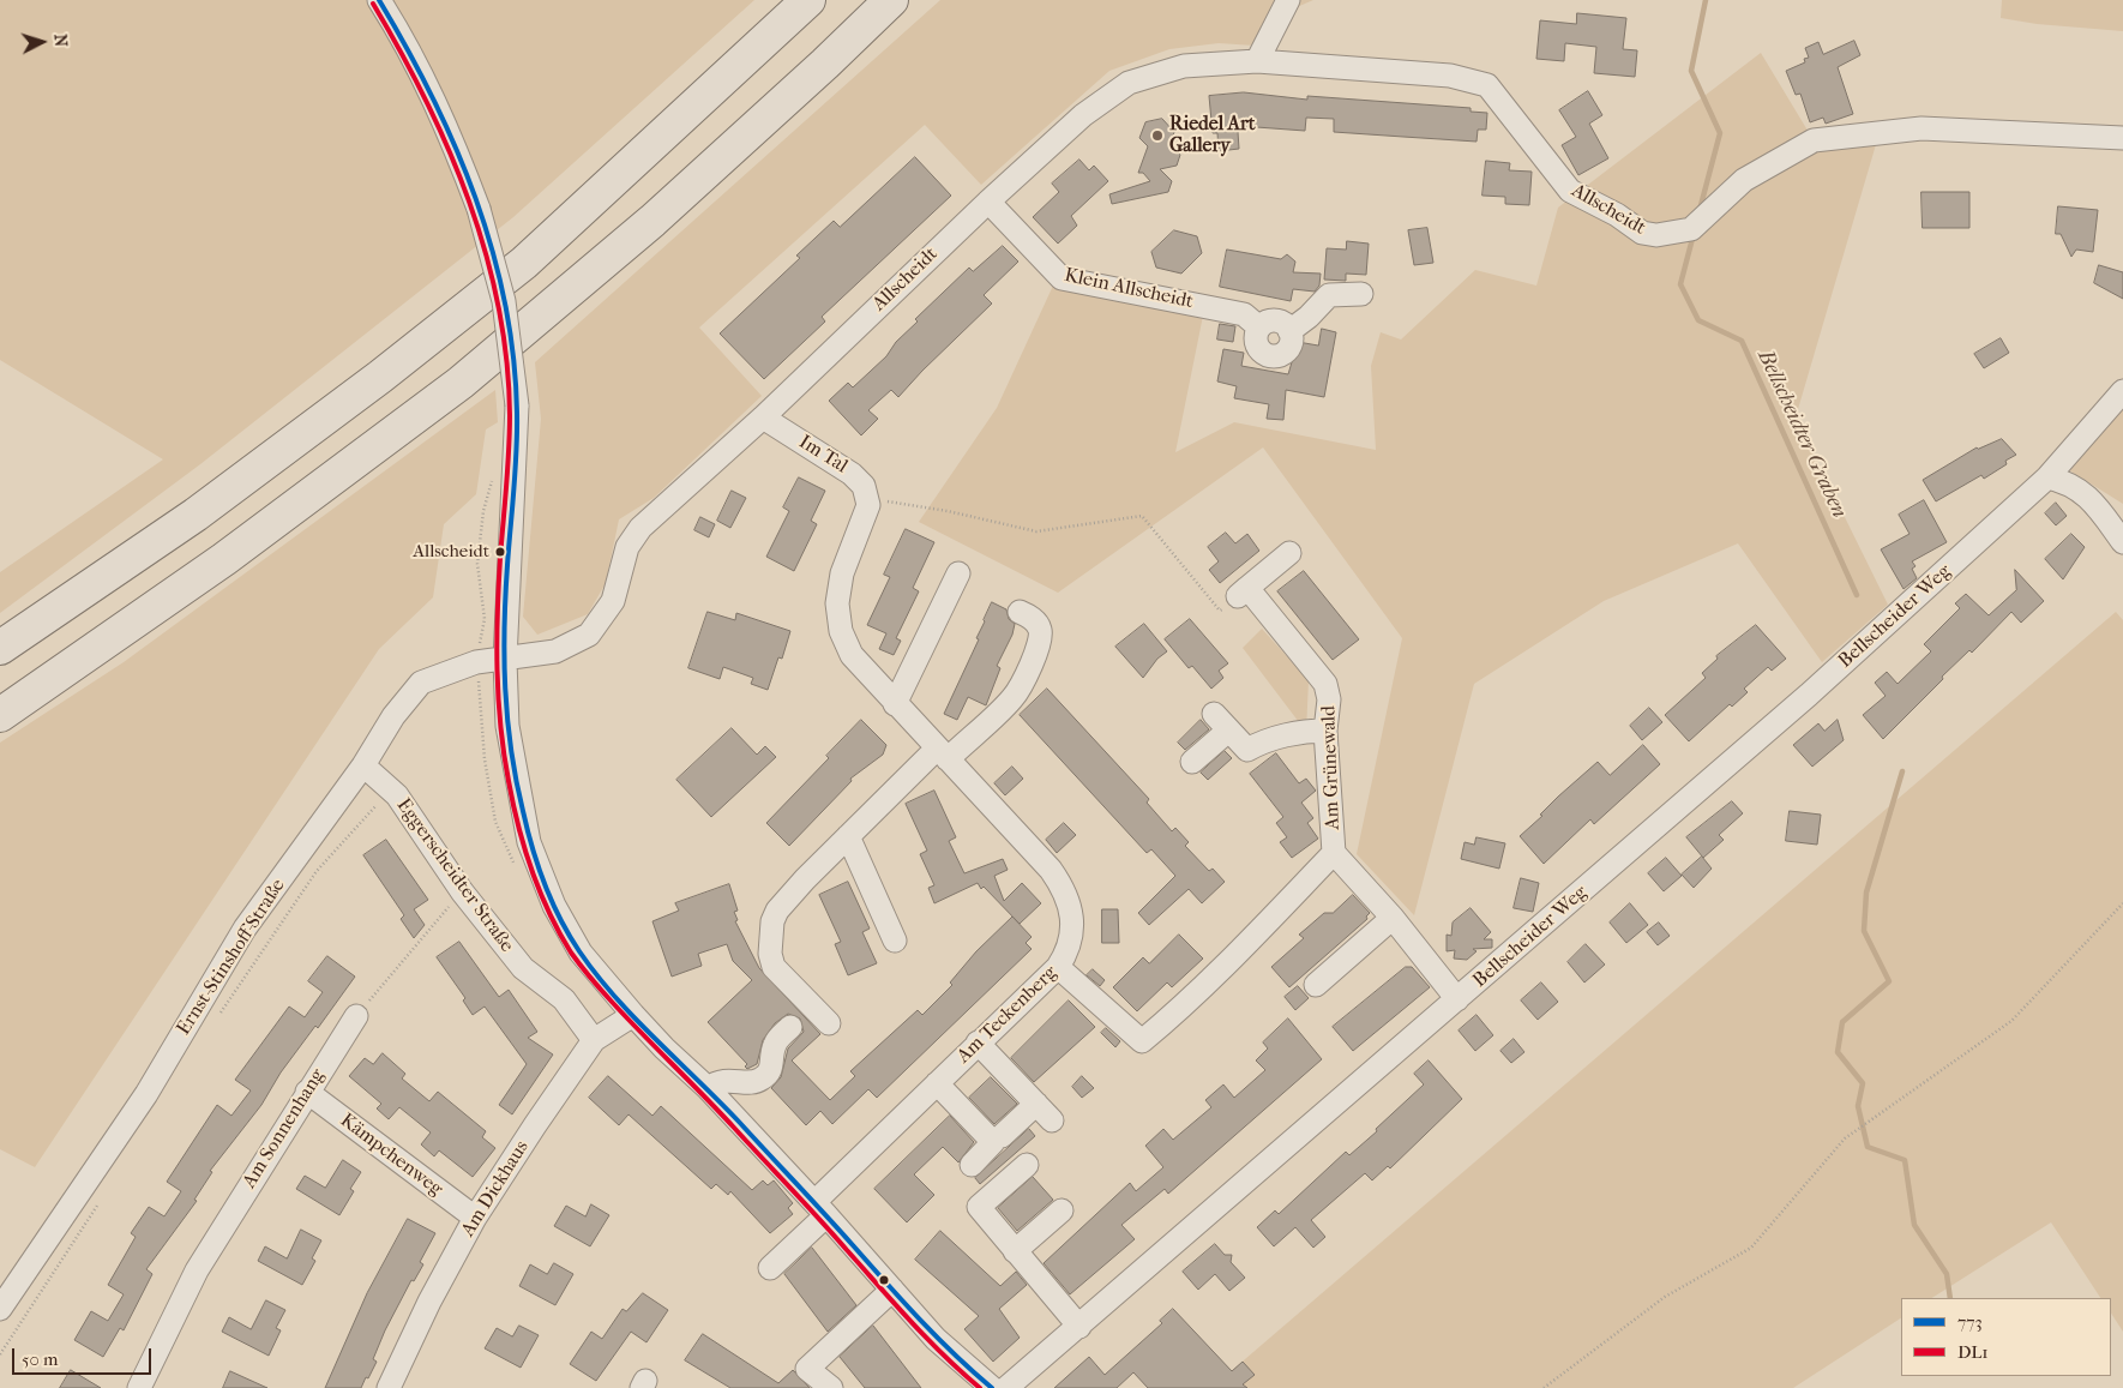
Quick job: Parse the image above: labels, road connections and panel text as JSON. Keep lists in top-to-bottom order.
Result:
{
  "streets": {
    "street": [
      "Allscheidt",
      "Klein Allscheidt",
      "Im Tal",
      "Bellscheider Weg",
      "Am Grünewald",
      "Eggerscheidter Straße",
      "Ernst-Stinshoff-Straße",
      "Am Teckenberg",
      "Am Sonnenhang",
      "Kämpchenweg",
      "Am Dickhaus"
    ]
  },
  "crossings": [
    ["Allscheidt", "Klein Allscheidt"],
    ["Allscheidt", "Im Tal"],
    ["Allscheidt", "Ernst-Stinshoff-Straße"],
    ["Im Tal", "Am Teckenberg"],
    ["Bellscheider Weg", "Am Grünewald"],
    ["Eggerscheidter Straße", "Ernst-Stinshoff-Straße"],
    ["Eggerscheidter Straße", "Am Dickhaus"],
    ["Am Sonnenhang", "Kämpchenweg"],
    ["Kämpchenweg", "Am Dickhaus"]
  ],
  "water": ["Bellscheidter Graben"],
  "places": ["Riedel Art Gallery", "Allscheidt"],
  "lines": ["transit line 773", "transit line DL1"],
  "legend": ["773", "DL1"],
  "scale_bar": "50 m",
  "north": "right"
}
